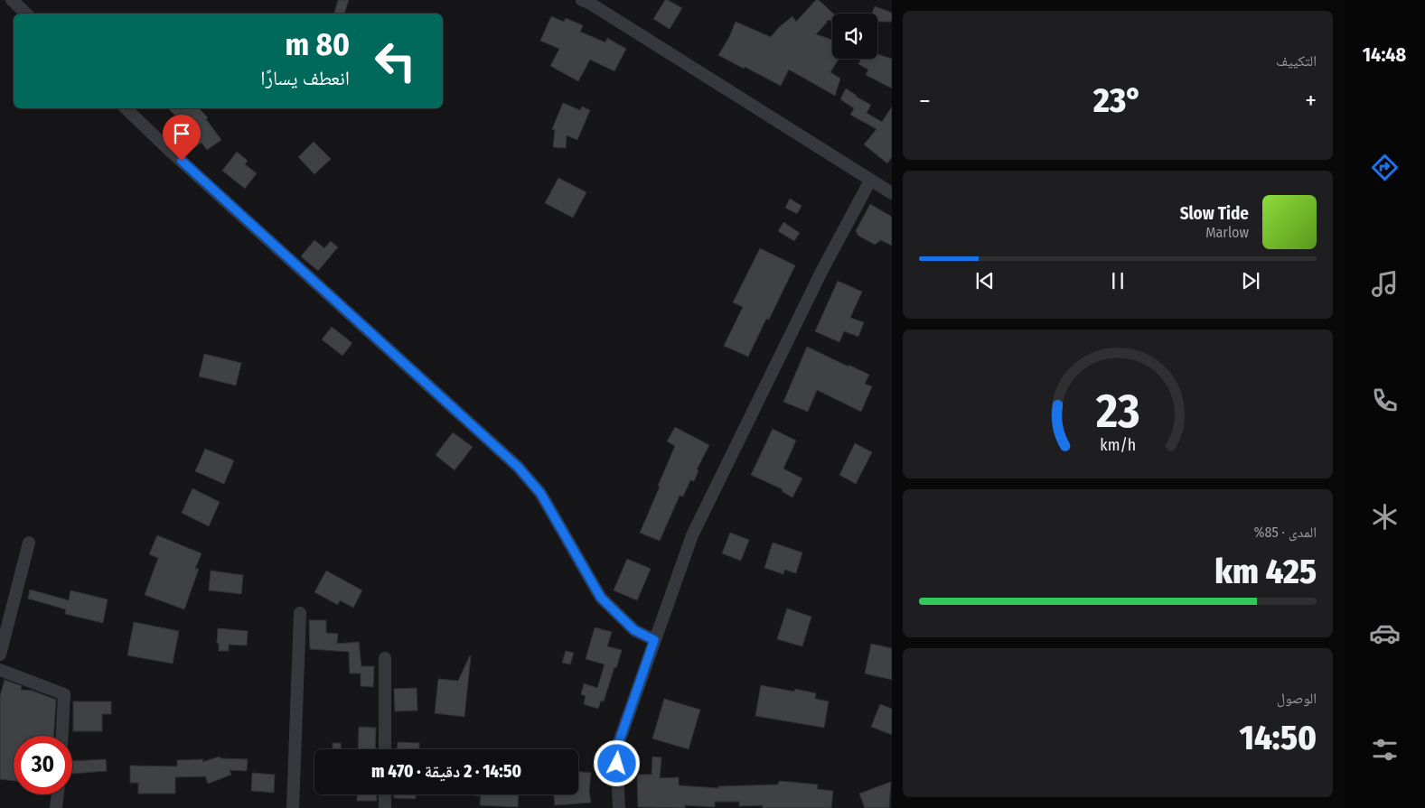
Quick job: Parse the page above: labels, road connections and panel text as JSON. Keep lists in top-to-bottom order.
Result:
{
  "page": {
    "tabs": "14:48",
    "tile": [
      "التكييف",
      ["المدى · 85%", "425 km"],
      ["الوصول", "14:50"]
    ],
    "turn": ["80 m", "انعطف يسارًا"],
    "heat": ["−", "23°", "+"],
    "song": ["Slow Tide", "Marlow"],
    "limit": "30",
    "trip": "14:50 · 2 دقيقة · 470 m",
    "gauge": ["23", "km/h"]
  }
}
